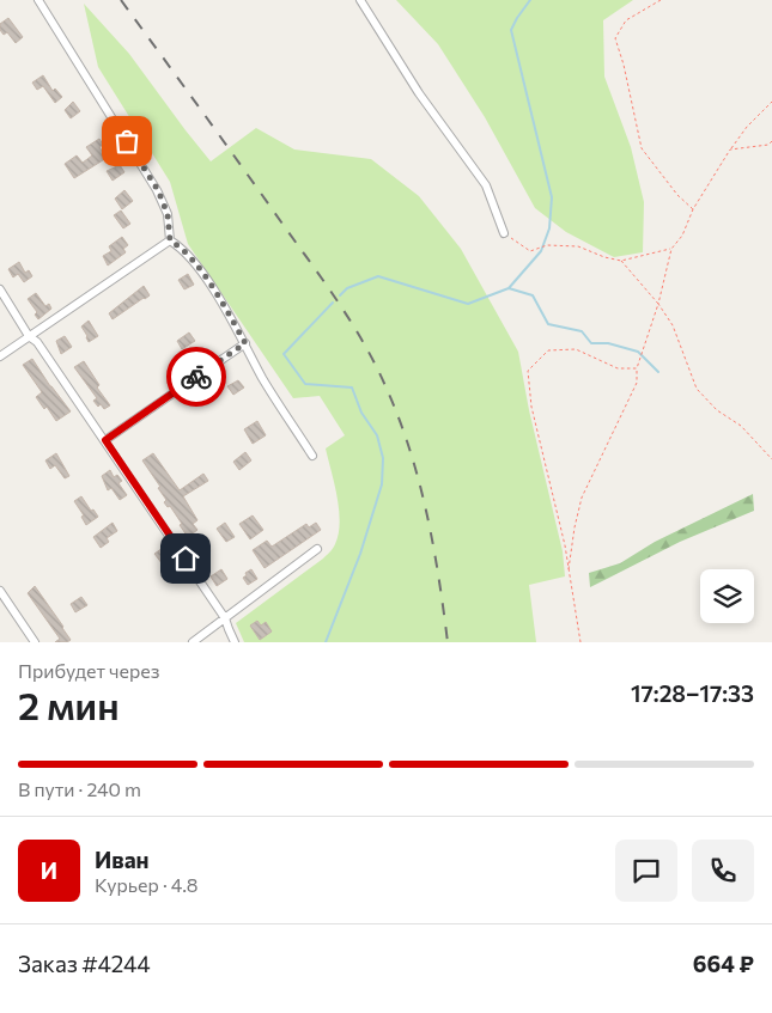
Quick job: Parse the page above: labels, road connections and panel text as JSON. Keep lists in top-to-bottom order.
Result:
{
  "page": {
    "heading": ["2 мин", "Прибудет через", "17:28–17:33"],
    "panel": [
      "Иван",
      "Курьер · 4.8",
      "Заказ #4244",
      "664 ₽"
    ],
    "bar": "В пути · 240 m",
    "round": "И"
  }
}
